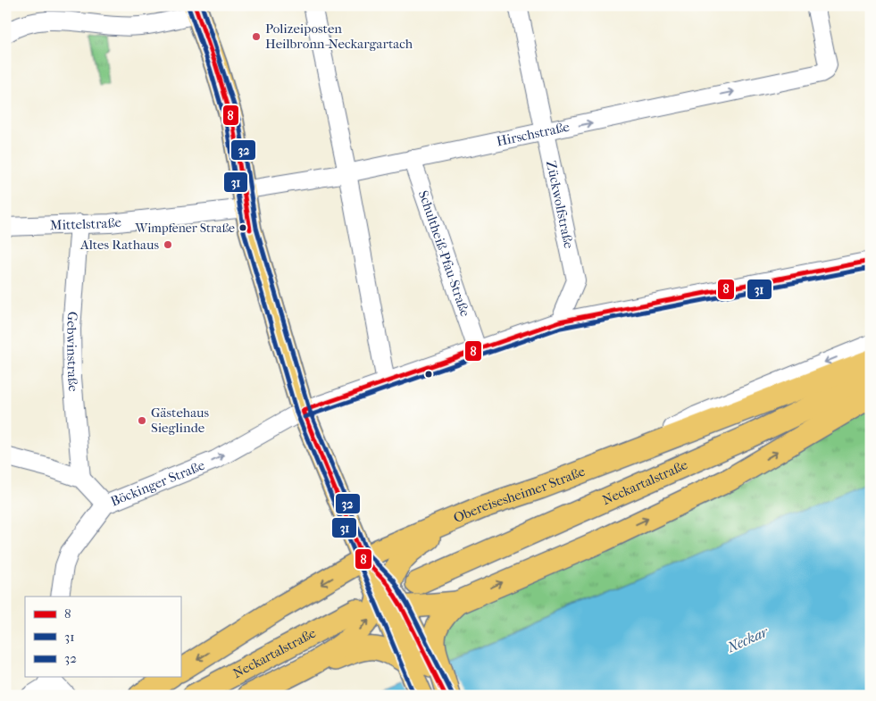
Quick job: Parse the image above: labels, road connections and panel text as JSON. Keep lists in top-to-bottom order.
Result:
{
  "streets": {
    "main road": ["Neckartalstraße", "Obereisesheimer Straße"],
    "street": [
      "Hirschstraße",
      "Zückwolfstraße",
      "Mittelstraße",
      "Schultheiß-Pfau-Straße",
      "Gebwinstraße",
      "Böckinger Straße"
    ]
  },
  "crossings": [
    ["Hirschstraße", "Zückwolfstraße"],
    ["Hirschstraße", "Mittelstraße"],
    ["Hirschstraße", "Schultheiß-Pfau-Straße"],
    ["Mittelstraße", "Gebwinstraße"]
  ],
  "one_way": ["Hirschstraße", "Böckinger Straße"],
  "water": ["Neckar"],
  "places": [
    "Polizeiposten Heilbronn-Neckargartach",
    "Wimpfener Straße",
    "Altes Rathaus",
    "Gästehaus Sieglinde"
  ],
  "lines": ["transit line 8", "transit line 32", "transit line 31"],
  "legend": ["8", "31", "32"]
}
